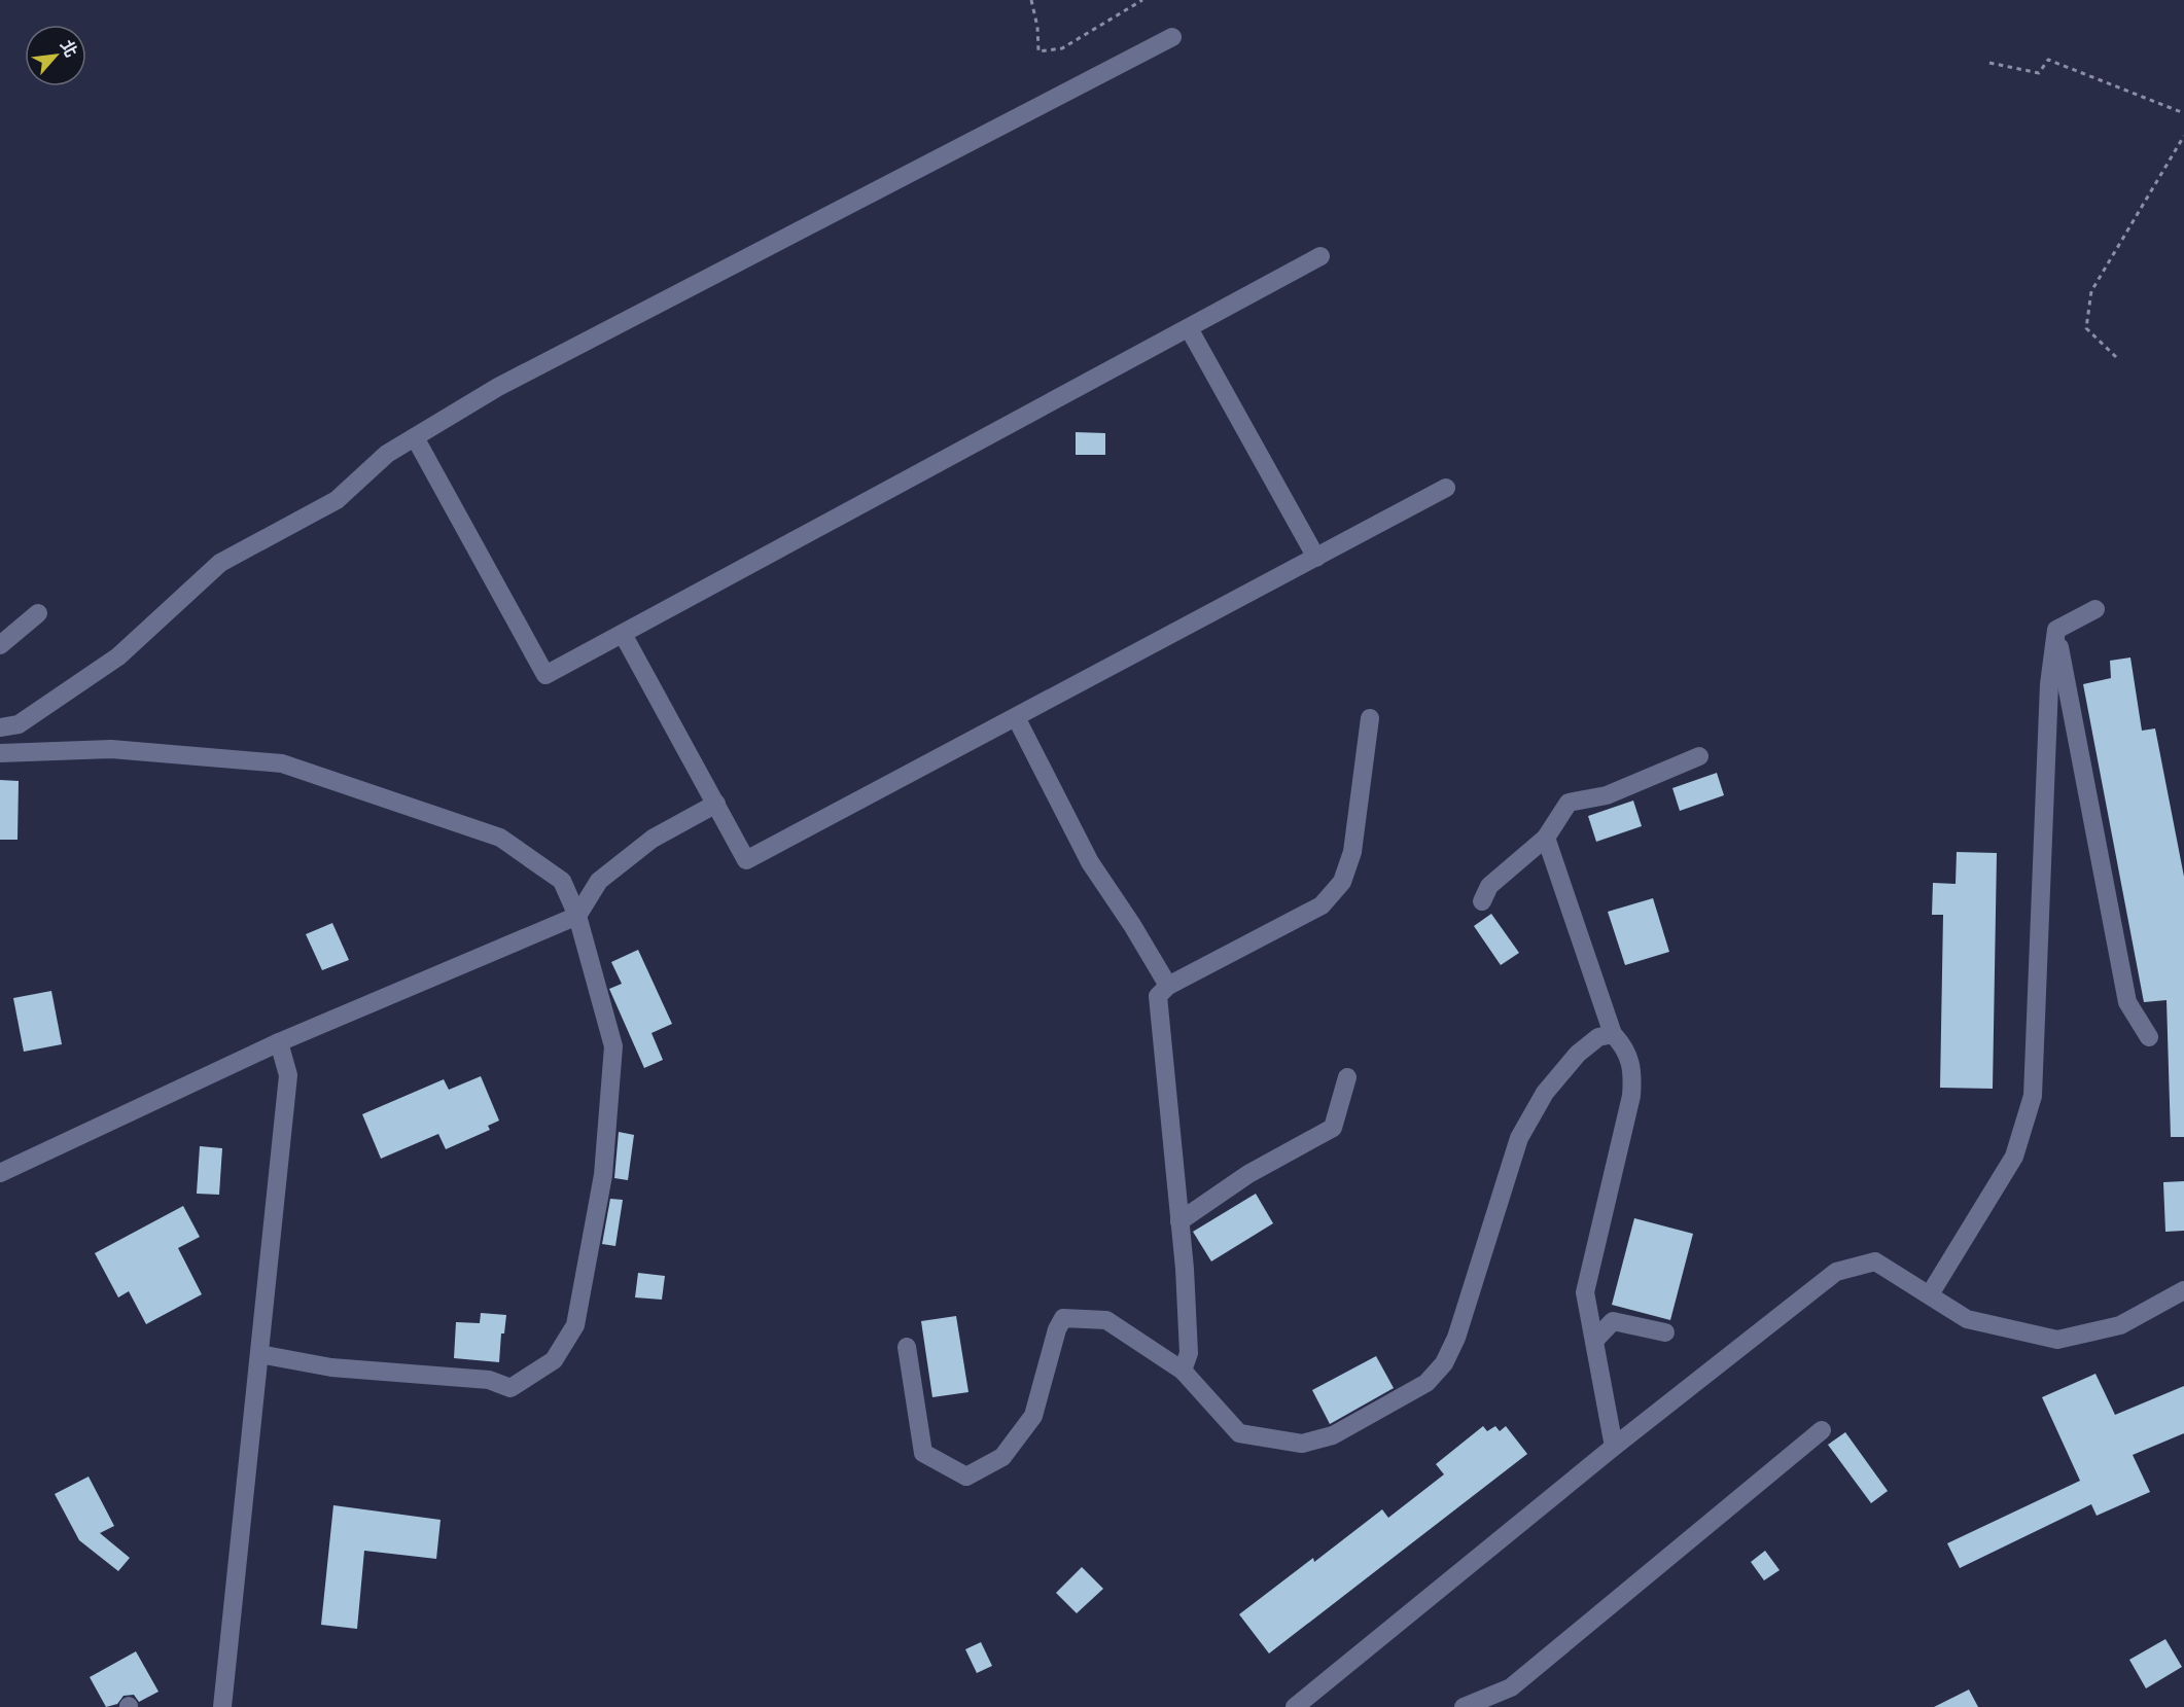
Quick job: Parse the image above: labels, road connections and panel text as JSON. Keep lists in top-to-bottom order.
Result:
{
  "north": "top right"
}
